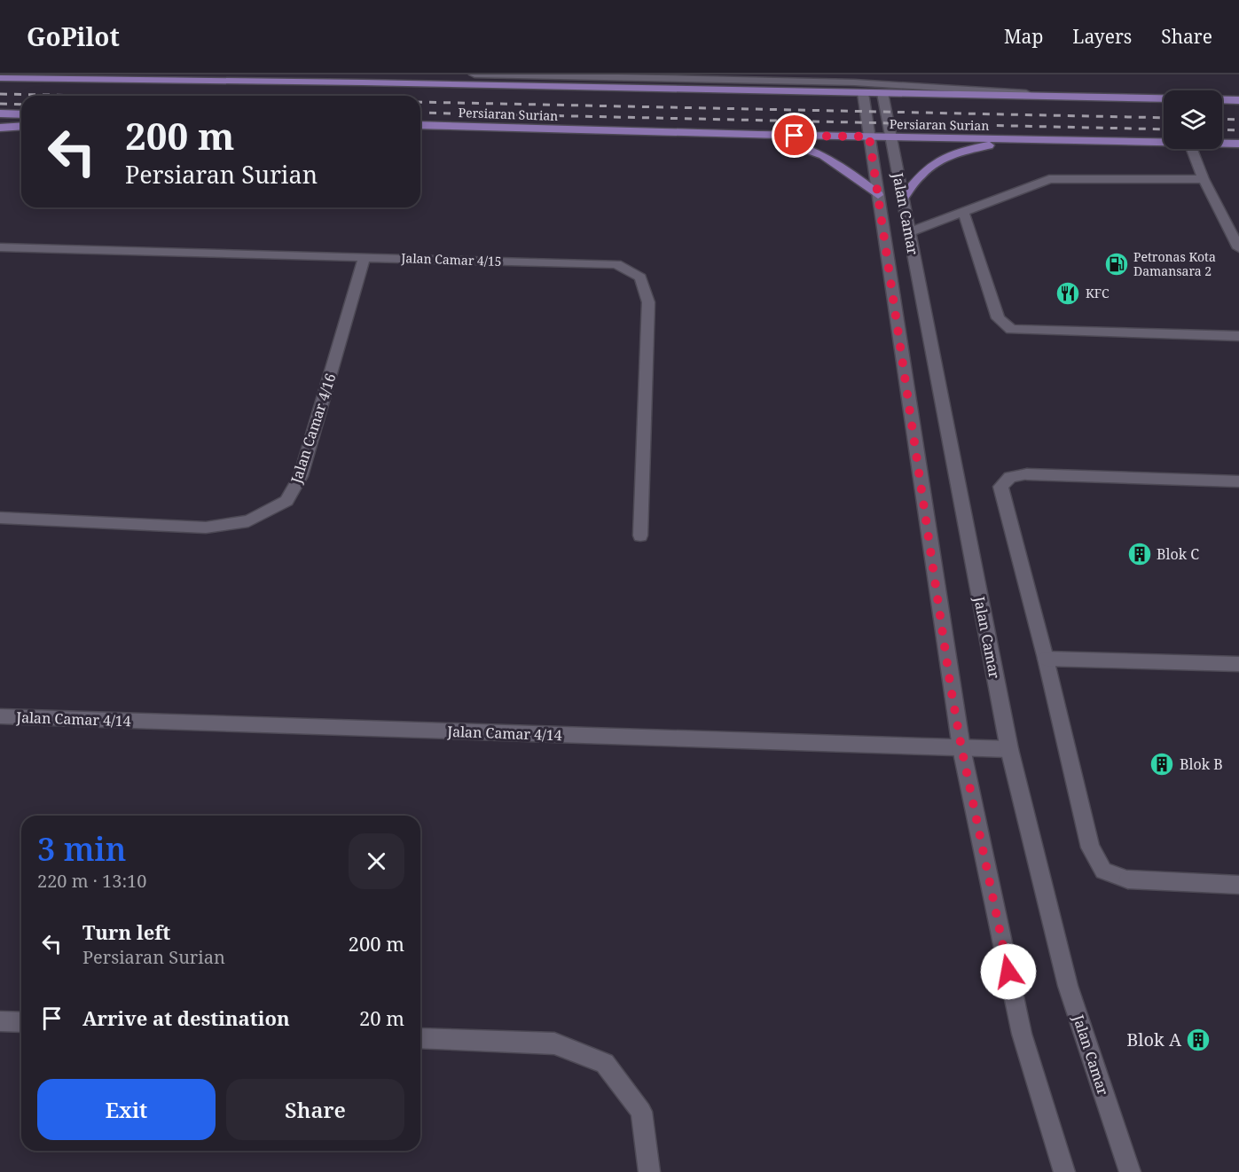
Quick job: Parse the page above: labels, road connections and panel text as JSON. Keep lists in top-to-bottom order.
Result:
{
  "streets": {
    "main road": ["Persiaran Surian"],
    "street": [
      "Jalan Camar",
      "Jalan Camar 4/15",
      "Jalan Camar 4/16",
      "Jalan Camar 4/14"
    ]
  },
  "crossings": [
    ["Persiaran Surian", "Jalan Camar"],
    ["Jalan Camar", "Jalan Camar 4/14"],
    ["Jalan Camar 4/15", "Jalan Camar 4/16"]
  ],
  "places": {
    "fuel station": ["Petronas Kota Damansara 2"],
    "restaurant": ["KFC"],
    "building": ["Blok C", "Blok B", "Blok A"]
  },
  "page": {
    "header": "GoPilot",
    "nav": ["Map", "Layers", "Share"],
    "turn": ["200 m", "Persiaran Surian"],
    "heading": ["3 min", "220 m · 13:10"],
    "list": [
      {
        "name": "Turn left",
        "note": "Persiaran Surian",
        "value": "200 m"
      },
      {
        "name": "Arrive at destination",
        "value": "20 m"
      }
    ],
    "buttons": ["Exit", "Share"]
  }
}
